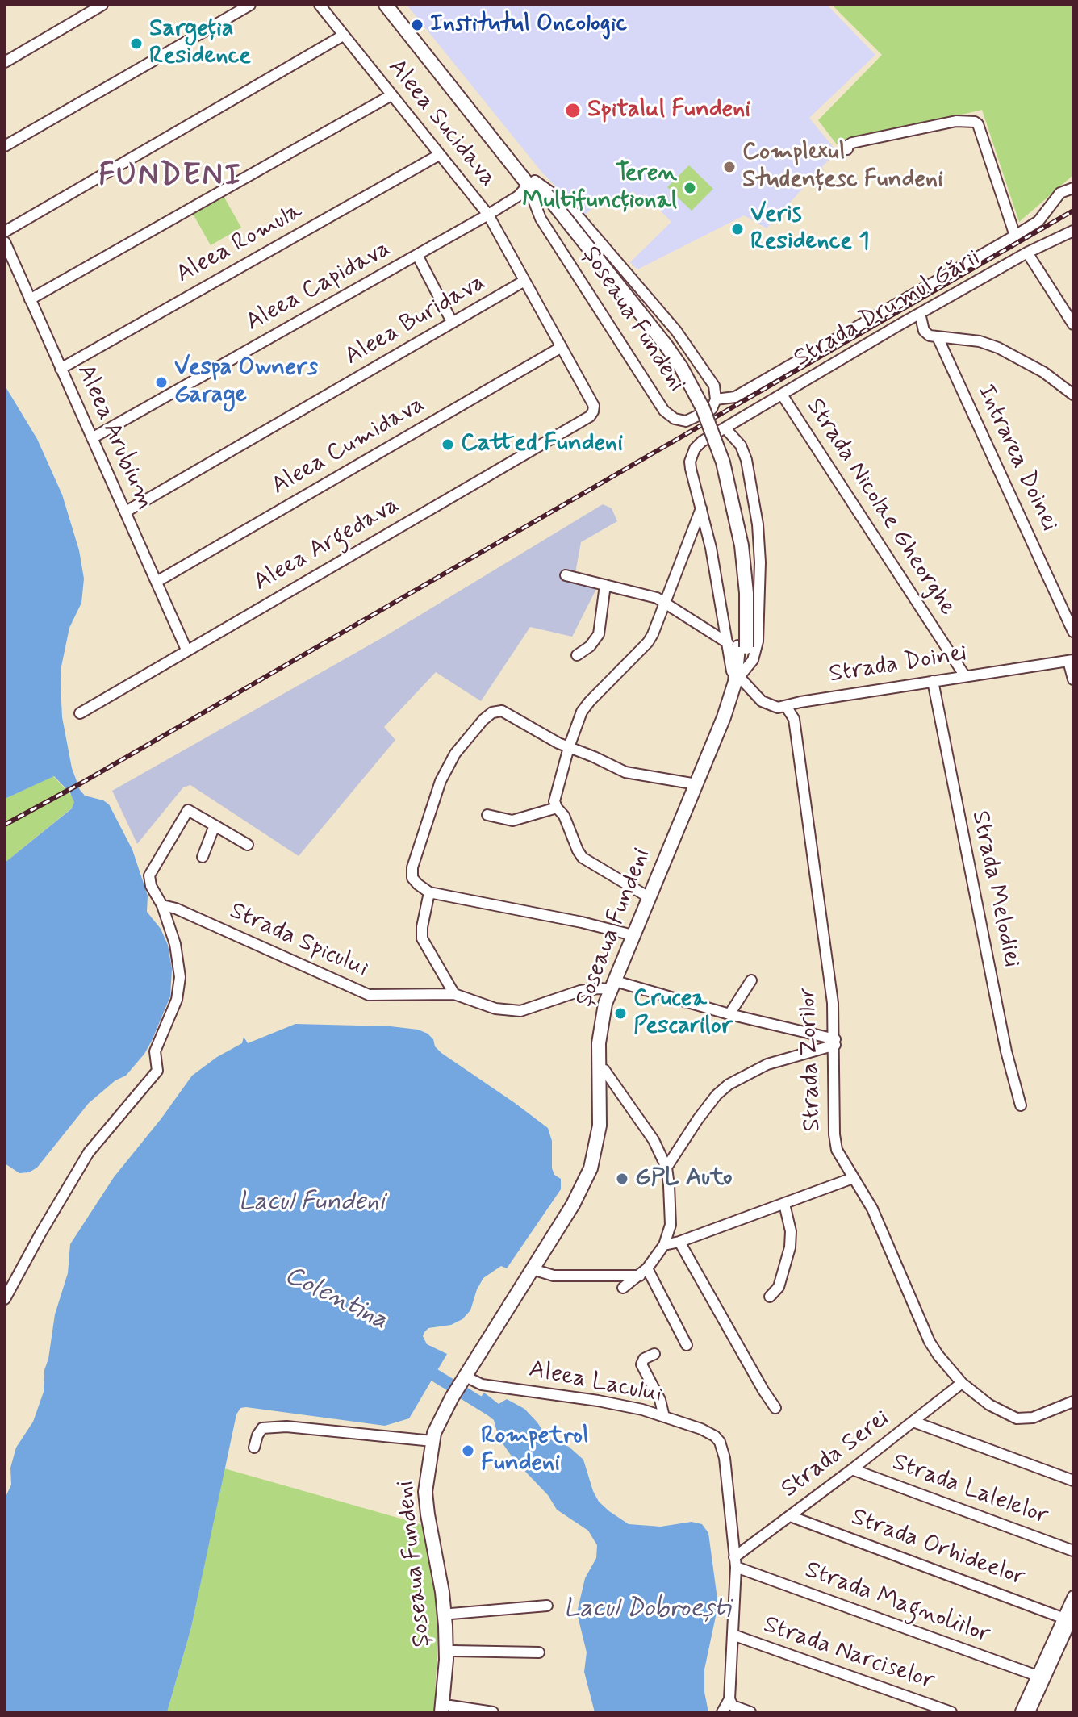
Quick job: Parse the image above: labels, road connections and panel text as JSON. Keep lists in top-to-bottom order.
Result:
{
  "streets": {
    "main road": ["Șoseaua Fundeni"],
    "street": [
      "Aleea Sucidava",
      "Aleea Romula",
      "Aleea Capidava",
      "Strada Drumul Gării",
      "Aleea Buridava",
      "Aleea Arubium",
      "Aleea Cumidava",
      "Intrarea Doinei",
      "Strada Nicolae Gheorghe",
      "Aleea Argedava",
      "Strada Doinei",
      "Strada Melodiei",
      "Strada Spicului",
      "Strada Zorilor",
      "Aleea Lacului",
      "Strada Serei",
      "Strada Lalelelor",
      "Strada Orhideelor",
      "Strada Magnoliilor",
      "Strada Narciselor"
    ]
  },
  "crossings": [
    ["Aleea Sucidava", "Aleea Romula"],
    ["Aleea Sucidava", "Aleea Capidava"],
    ["Aleea Sucidava", "Aleea Buridava"],
    ["Aleea Sucidava", "Aleea Cumidava"],
    ["Aleea Sucidava", "Aleea Argedava"],
    ["Aleea Romula", "Aleea Arubium"],
    ["Aleea Capidava", "Șoseaua Fundeni"],
    ["Aleea Capidava", "Aleea Arubium"],
    ["Strada Drumul Gării", "Șoseaua Fundeni"],
    ["Strada Drumul Gării", "Intrarea Doinei"],
    ["Strada Drumul Gării", "Strada Nicolae Gheorghe"],
    ["Șoseaua Fundeni", "Strada Spicului"],
    ["Șoseaua Fundeni", "Aleea Lacului"],
    ["Aleea Buridava", "Aleea Arubium"],
    ["Aleea Arubium", "Aleea Cumidava"],
    ["Aleea Arubium", "Aleea Argedava"],
    ["Strada Nicolae Gheorghe", "Strada Doinei"],
    ["Strada Doinei", "Strada Melodiei"],
    ["Strada Doinei", "Strada Zorilor"],
    ["Strada Zorilor", "Strada Serei"],
    ["Aleea Lacului", "Strada Serei"],
    ["Aleea Lacului", "Strada Magnoliilor"],
    ["Aleea Lacului", "Strada Narciselor"],
    ["Strada Serei", "Strada Lalelelor"],
    ["Strada Serei", "Strada Orhideelor"],
    ["Strada Serei", "Strada Magnoliilor"]
  ],
  "districts": ["FUNDENI"],
  "water": ["Lacul Fundeni", "Colentina", "Lacul Dobroești"],
  "places": [
    "Institutul Oncologic",
    "Sargeția Residence",
    "Spitalul Fundeni",
    "Complexul Studențesc Fundeni",
    "Teren Multifuncțional",
    "Veris Residence 1",
    "Vespa Owners Garage",
    "Catted Fundeni",
    "Crucea Pescarilor",
    "GPL Auto",
    "Rompetrol Fundeni"
  ]
}
